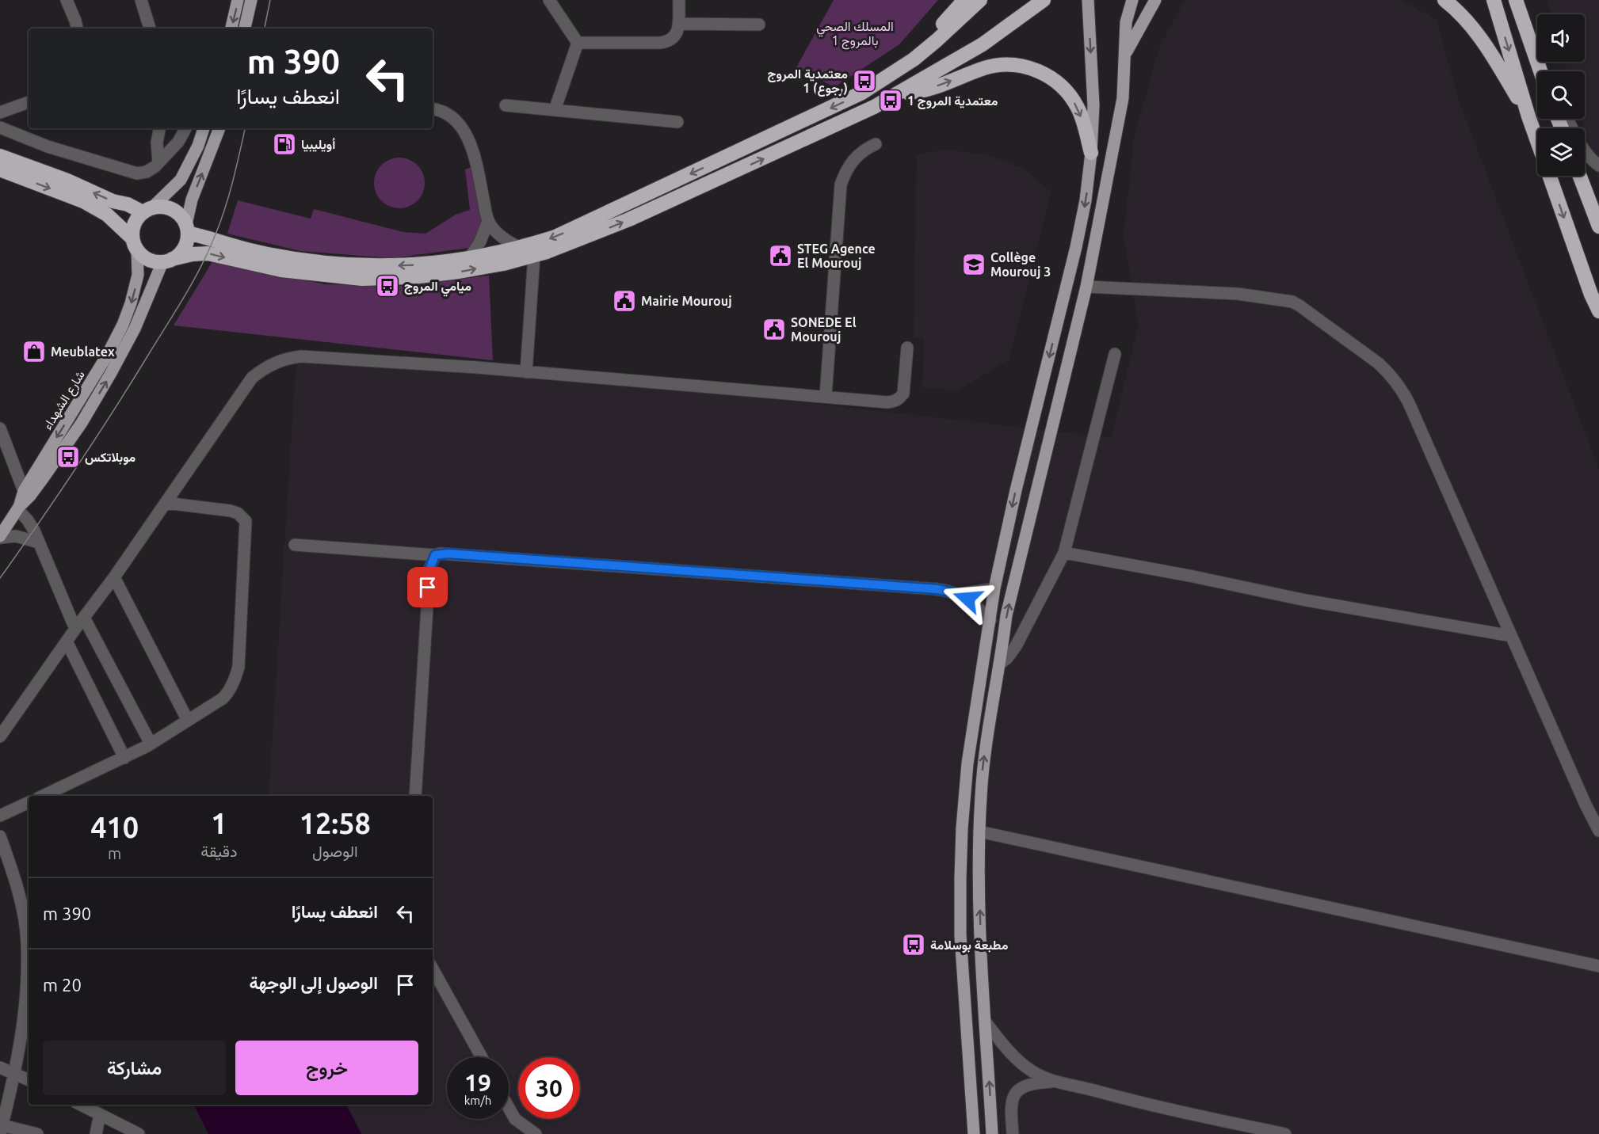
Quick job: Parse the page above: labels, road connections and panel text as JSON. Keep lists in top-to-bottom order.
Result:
{
  "streets": {
    "main road": ["شارع الشهداء"]
  },
  "parks": ["المسلك الصحي بالمروج 1"],
  "places": {
    "bus stop": [
      "معتمدية المروج 1 (رجوع)",
      "معتمدية المروج 1",
      "ميامي المروج",
      "موبلاتكس",
      "مطبعة بوسلامة"
    ],
    "fuel station": ["أويليبيا"],
    "public building": ["STEG Agence El Mourouj", "Mairie Mourouj", "SONEDE El Mourouj"],
    "school or university": ["Collège Mourouj 3"],
    "shop": ["Meublatex"]
  },
  "page": {
    "turn": ["390 m", "انعطف يسارًا"],
    "eta": [
      "12:58",
      "الوصول",
      "1",
      "دقيقة",
      "410",
      "m"
    ],
    "list": [
      {
        "name": "انعطف يسارًا",
        "value": "390 m"
      },
      {
        "name": "الوصول إلى الوجهة",
        "value": "20 m"
      }
    ],
    "buttons": ["خروج", "مشاركة"],
    "speed": "19 km/h",
    "limit": "30"
  }
}
